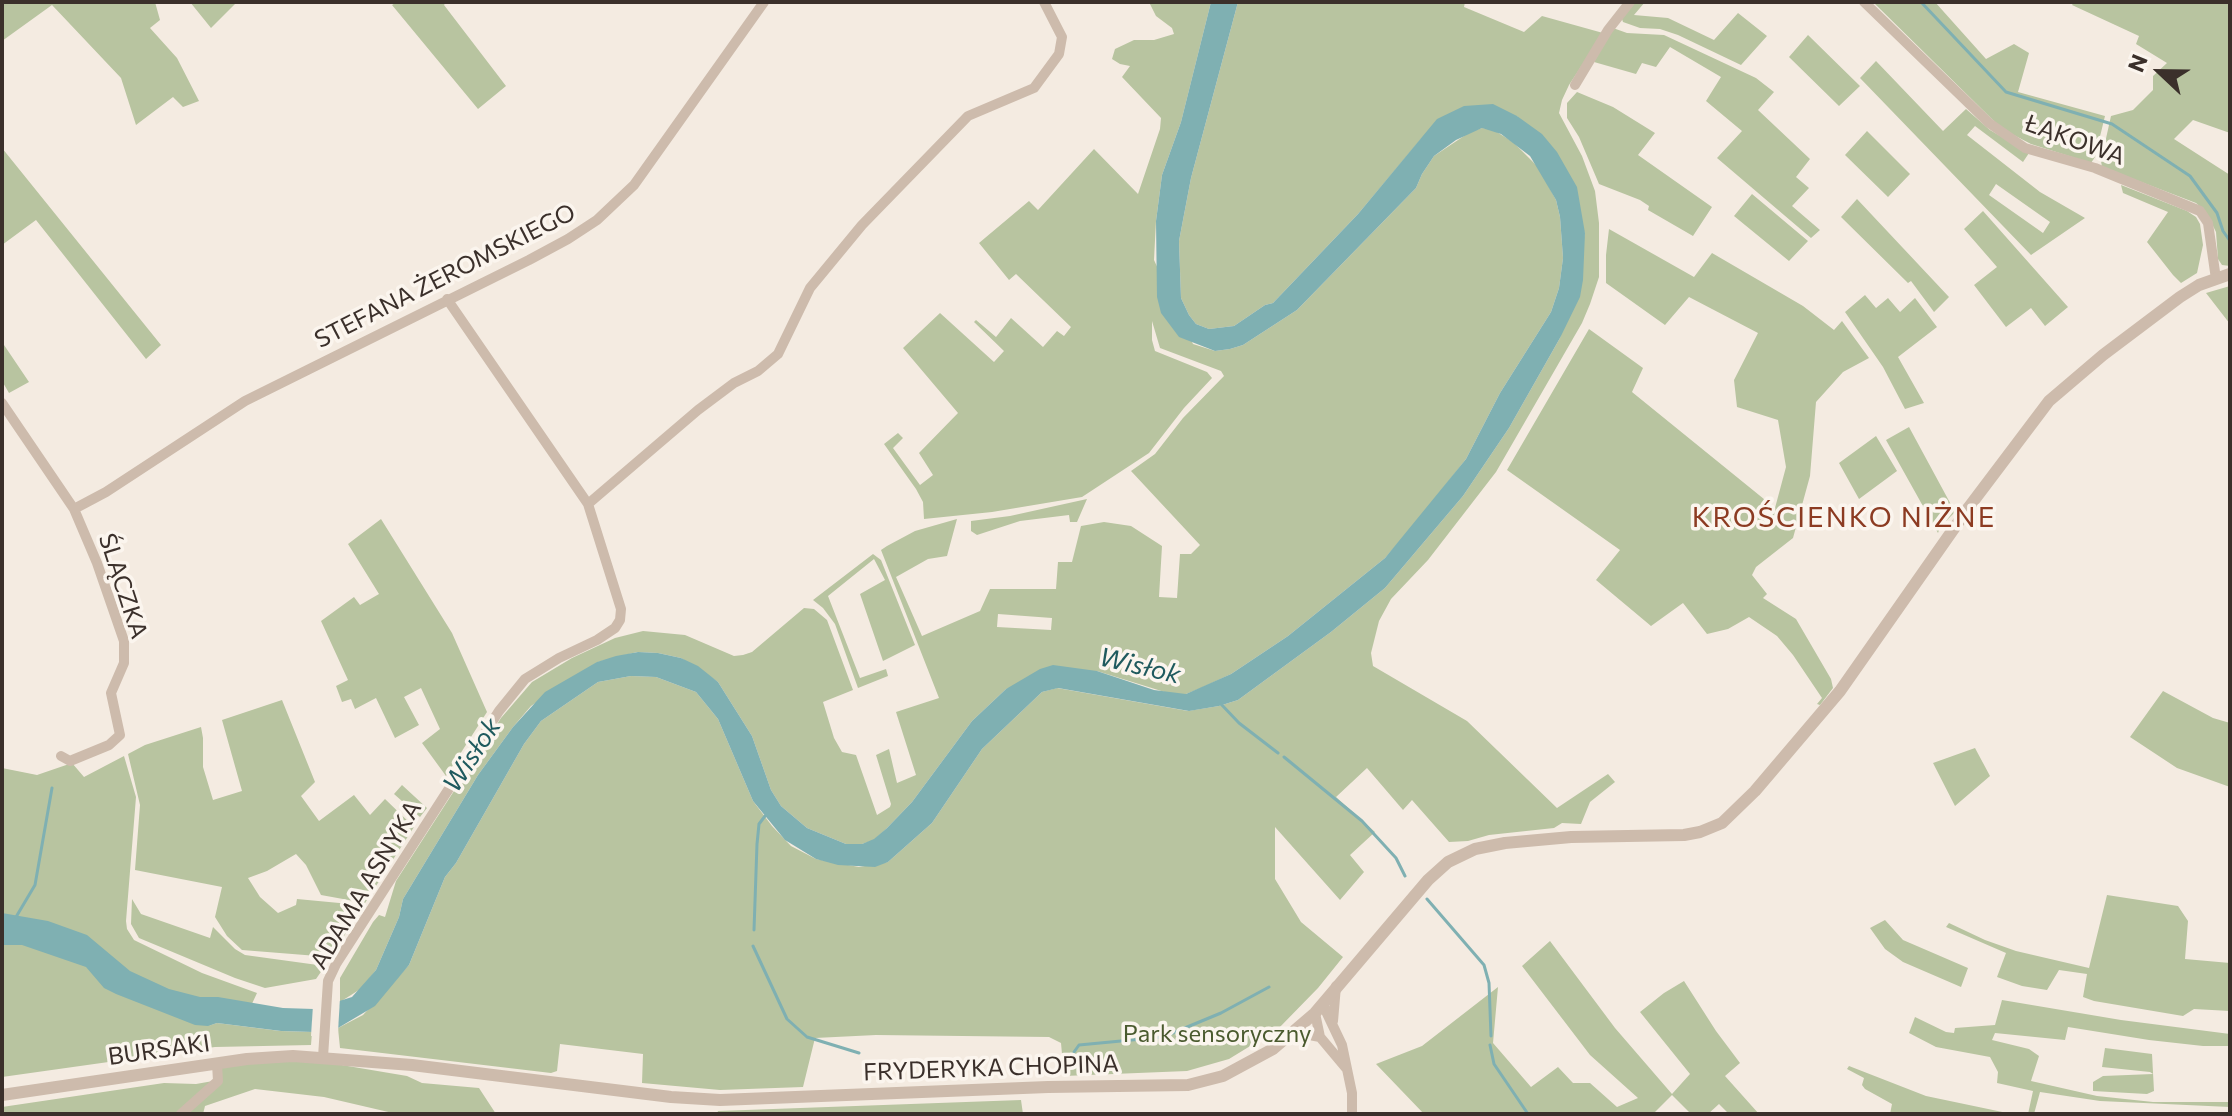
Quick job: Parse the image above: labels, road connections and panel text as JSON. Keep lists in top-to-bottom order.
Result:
{
  "streets": {
    "street": [
      "ŁĄKOWA",
      "STEFANA ŻEROMSKIEGO",
      "ŚLĄCZKA",
      "ADAMA ASNYKA",
      "BURSAKI",
      "FRYDERYKA CHOPINA"
    ]
  },
  "crossings": [
    ["ŁĄKOWA", "FRYDERYKA CHOPINA"],
    ["STEFANA ŻEROMSKIEGO", "ŚLĄCZKA"],
    ["STEFANA ŻEROMSKIEGO", "ADAMA ASNYKA"],
    ["ADAMA ASNYKA", "BURSAKI"],
    ["ADAMA ASNYKA", "FRYDERYKA CHOPINA"],
    ["BURSAKI", "FRYDERYKA CHOPINA"]
  ],
  "districts": ["KROŚCIENKO NIŻNE"],
  "water": ["Wisłok"],
  "parks": ["Park sensoryczny"],
  "north": "left"
}
